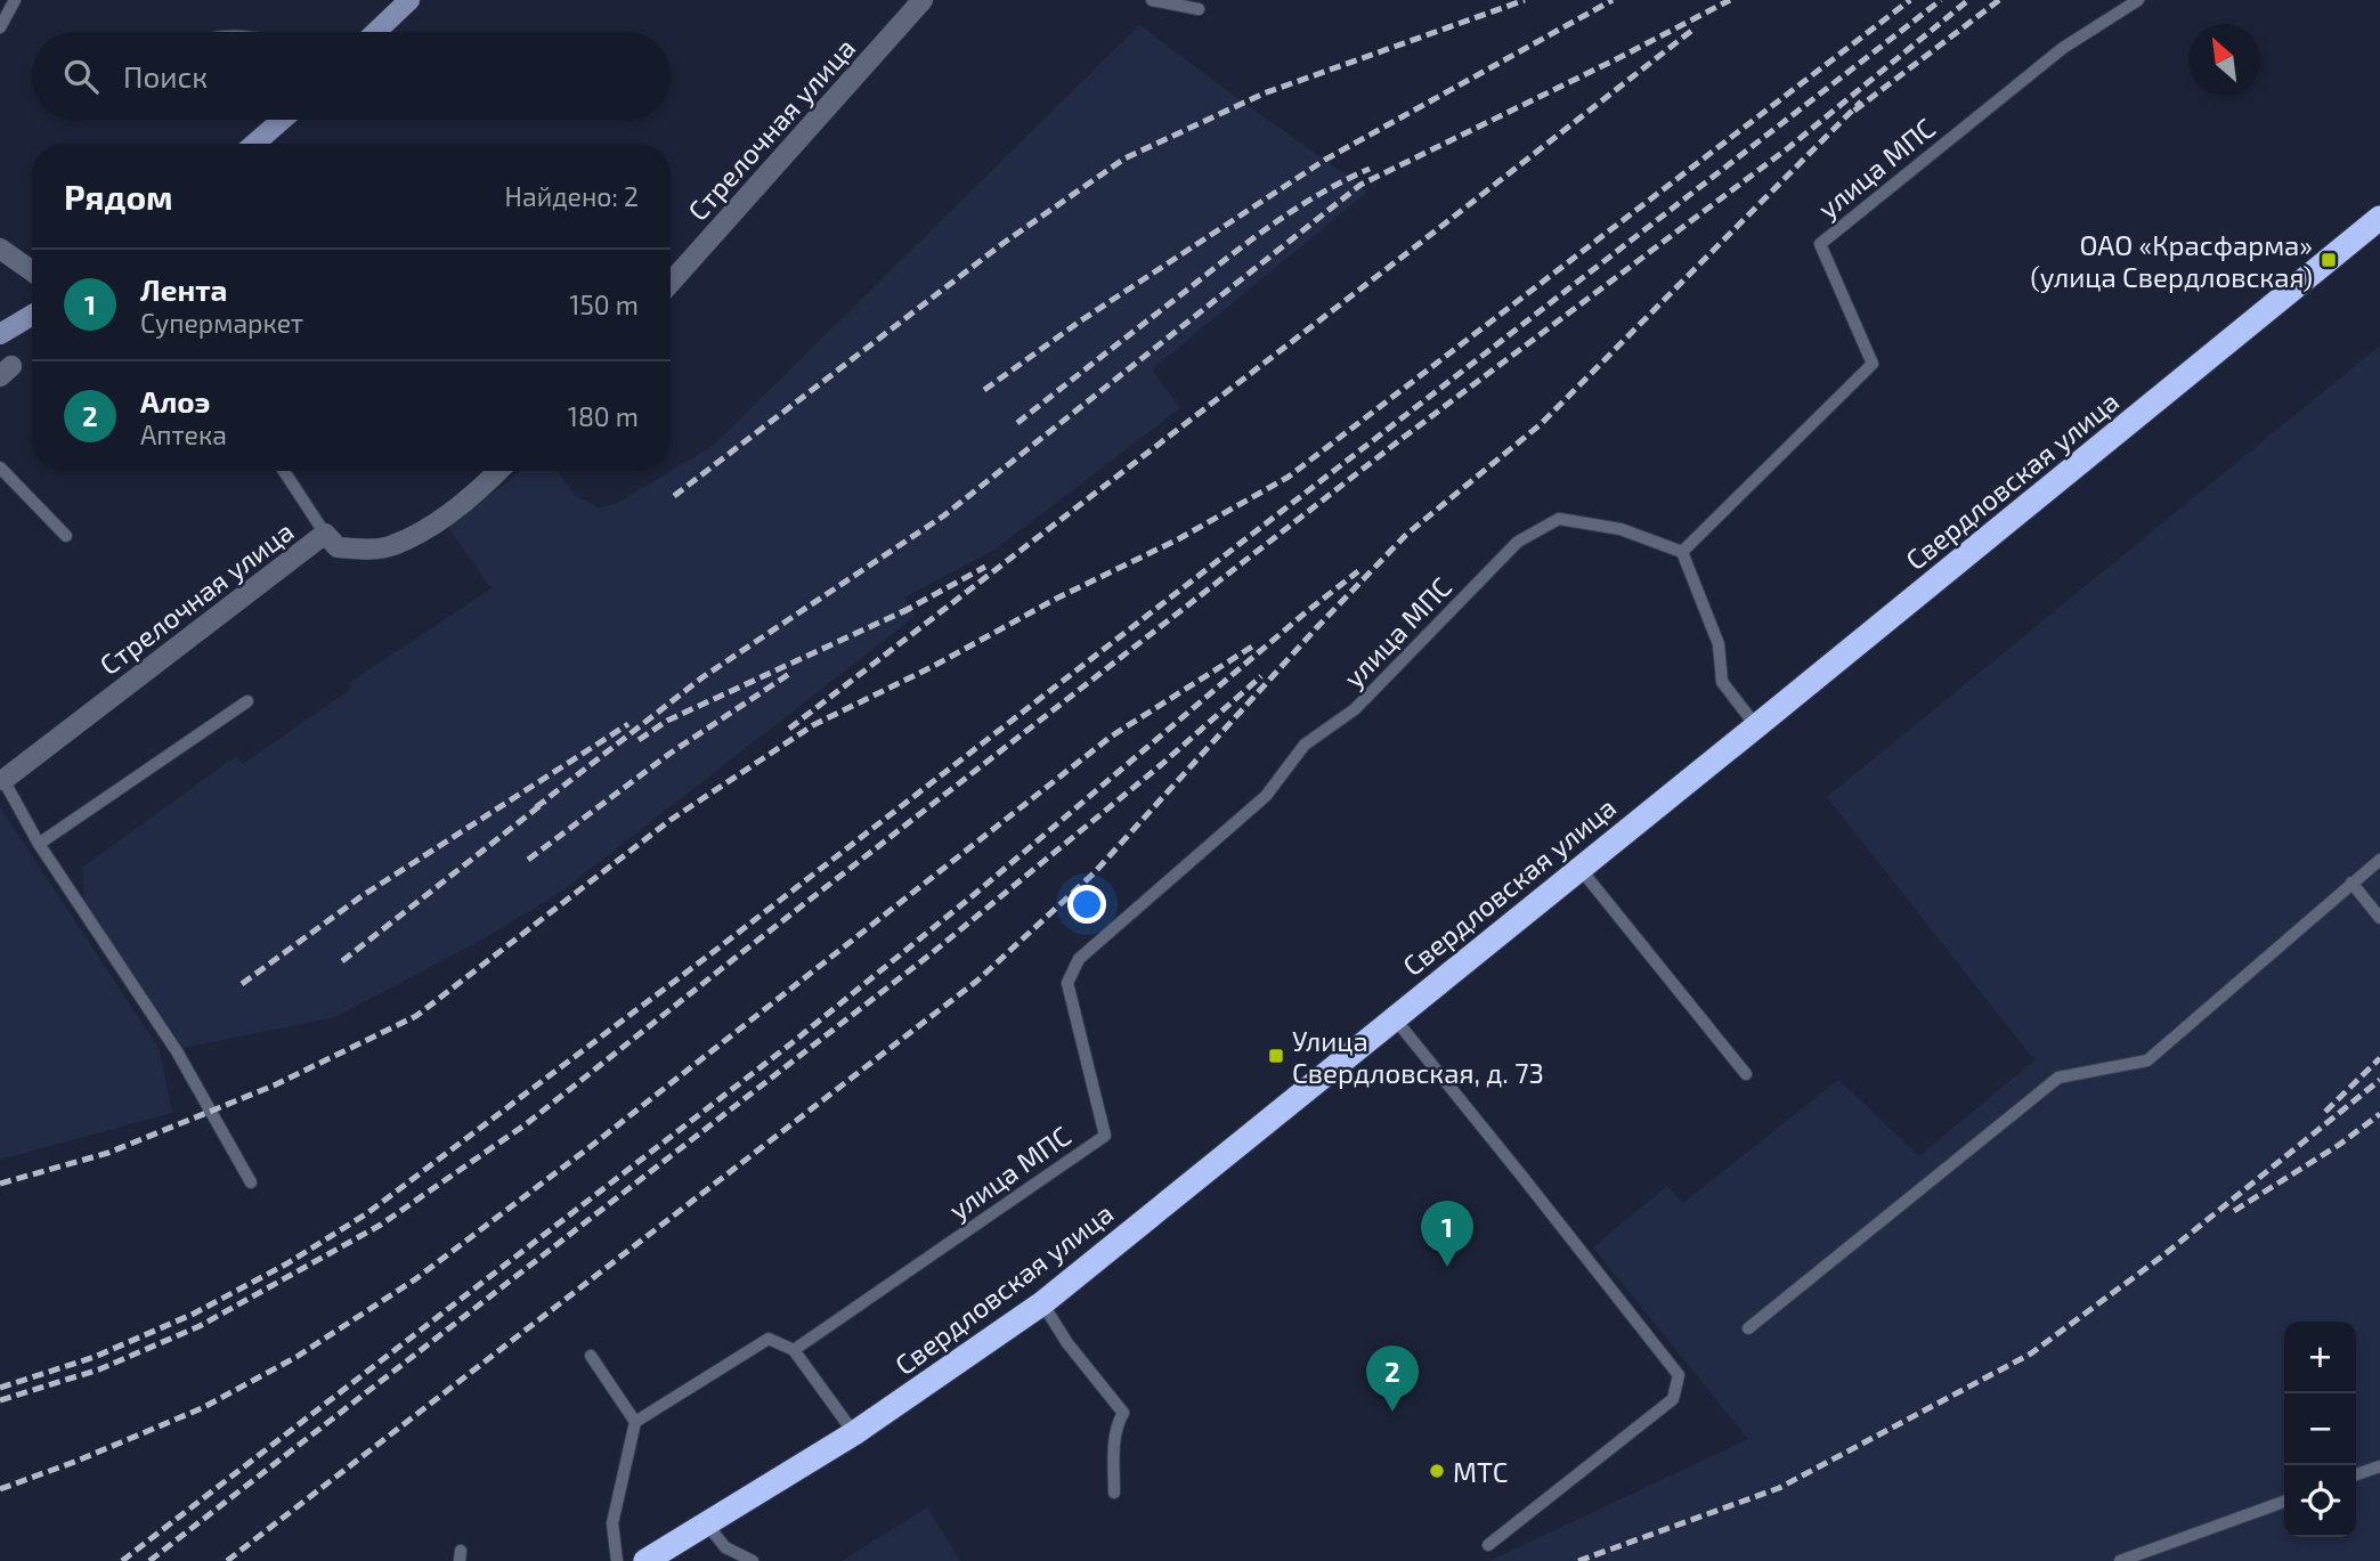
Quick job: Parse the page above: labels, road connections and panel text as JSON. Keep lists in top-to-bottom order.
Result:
{
  "streets": {
    "highway": ["Свердловская улица"],
    "street": ["Стрелочная улица"],
    "lane": ["улица МПС"]
  },
  "places": {
    "transit": ["ОАО «Красфарма» (улица Свердловская)", "Улица Свердловская, д. 73"],
    "other": ["МТС"]
  },
  "north": "top left",
  "page": {
    "search": "Поиск",
    "heading": ["Рядом", "Найдено: 2"],
    "list": [
      {
        "mark": "1",
        "name": "Лента",
        "note": "Супермаркет",
        "value": "150 m"
      },
      {
        "mark": "2",
        "name": "Алоэ",
        "note": "Аптека",
        "value": "180 m"
      }
    ],
    "pins": ["1", "2"],
    "map_buttons": ["+", "−"]
  }
}
